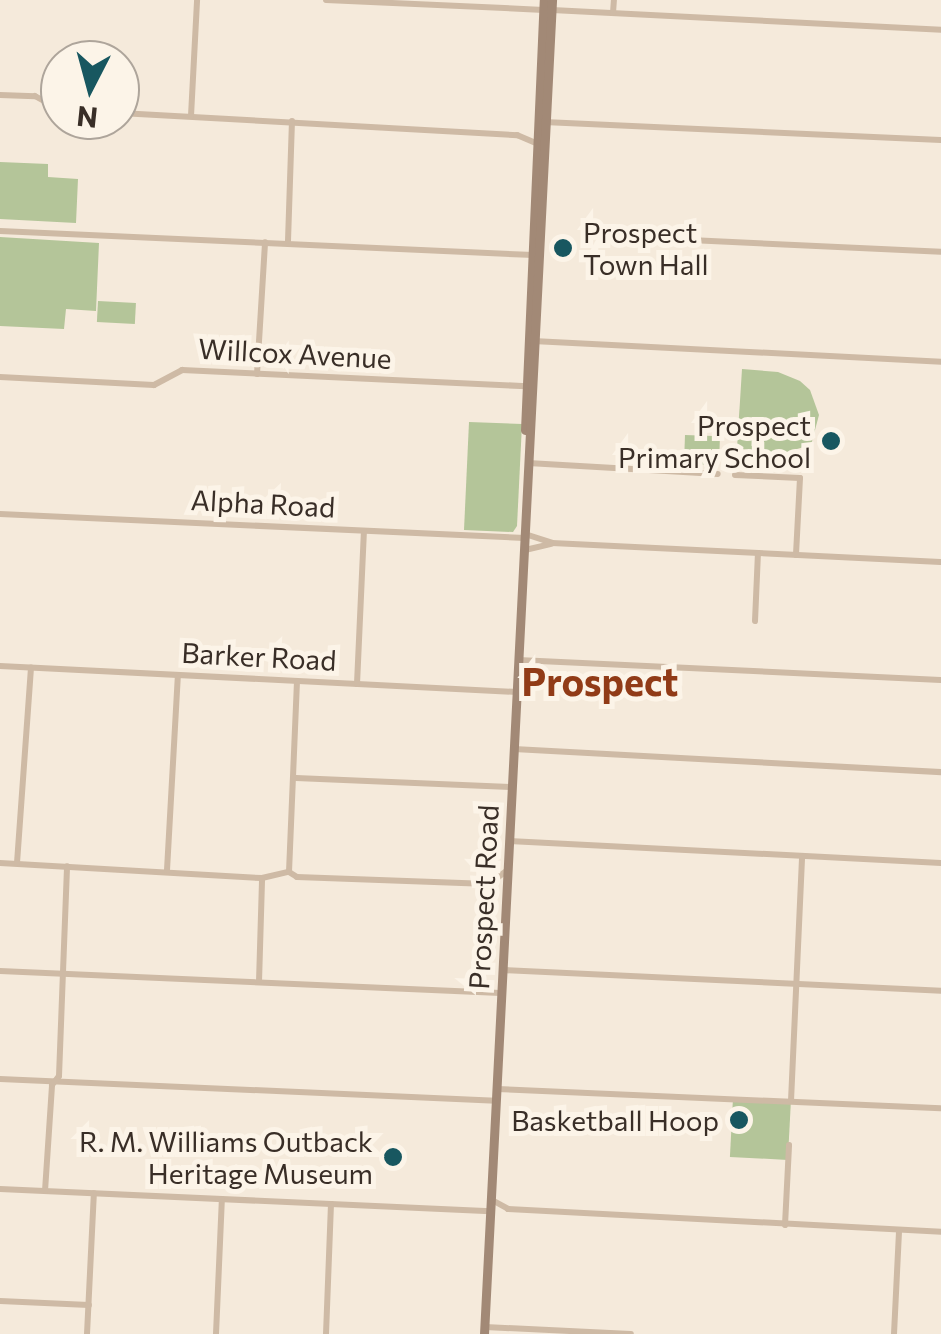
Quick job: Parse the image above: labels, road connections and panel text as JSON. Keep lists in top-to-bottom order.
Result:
{
  "streets": {
    "main road": ["Prospect Road"],
    "street": ["Willcox Avenue", "Alpha Road", "Barker Road"]
  },
  "crossings": [
    ["Willcox Avenue", "Prospect Road"],
    ["Alpha Road", "Prospect Road"],
    ["Barker Road", "Prospect Road"]
  ],
  "districts": ["Prospect"],
  "places": [
    "Prospect Town Hall",
    "Prospect Primary School",
    "Basketball Hoop",
    "R. M. Williams Outback Heritage Museum"
  ],
  "north": "bottom"
}
